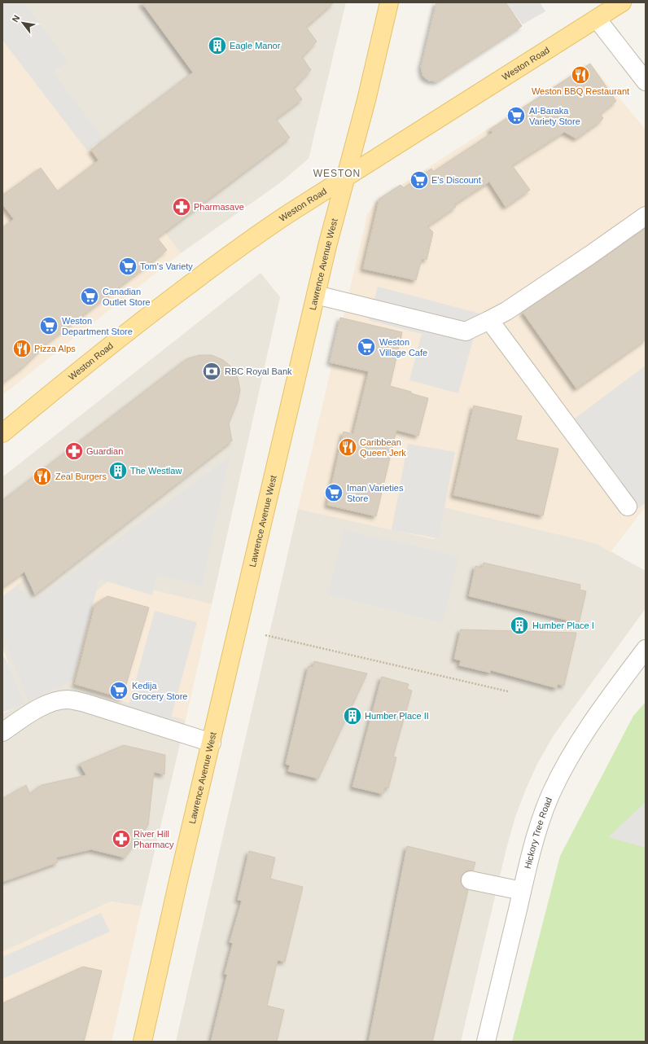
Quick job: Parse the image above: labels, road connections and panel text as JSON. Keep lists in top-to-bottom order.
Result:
{
  "streets": {
    "main road": ["Weston Road", "Lawrence Avenue West"],
    "street": ["Hickory Tree Road"]
  },
  "crossings": [
    ["Weston Road", "Lawrence Avenue West"]
  ],
  "districts": ["WESTON"],
  "places": {
    "building": [
      "Eagle Manor",
      "The Westlaw",
      "Humber Place I",
      "Humber Place II"
    ],
    "restaurant": [
      "Weston BBQ Restaurant",
      "Pizza Alps",
      "Caribbean Queen Jerk",
      "Zeal Burgers"
    ],
    "supermarket": [
      "Al-Baraka Variety Store",
      "E's Discount",
      "Tom's Variety",
      "Canadian Outlet Store",
      "Weston Department Store",
      "Weston Village Cafe",
      "Iman Varieties Store",
      "Kedija Grocery Store"
    ],
    "pharmacy": ["Pharmasave", "Guardian", "River Hill Pharmacy"],
    "bank": ["RBC Royal Bank"]
  },
  "north": "top left"
}
